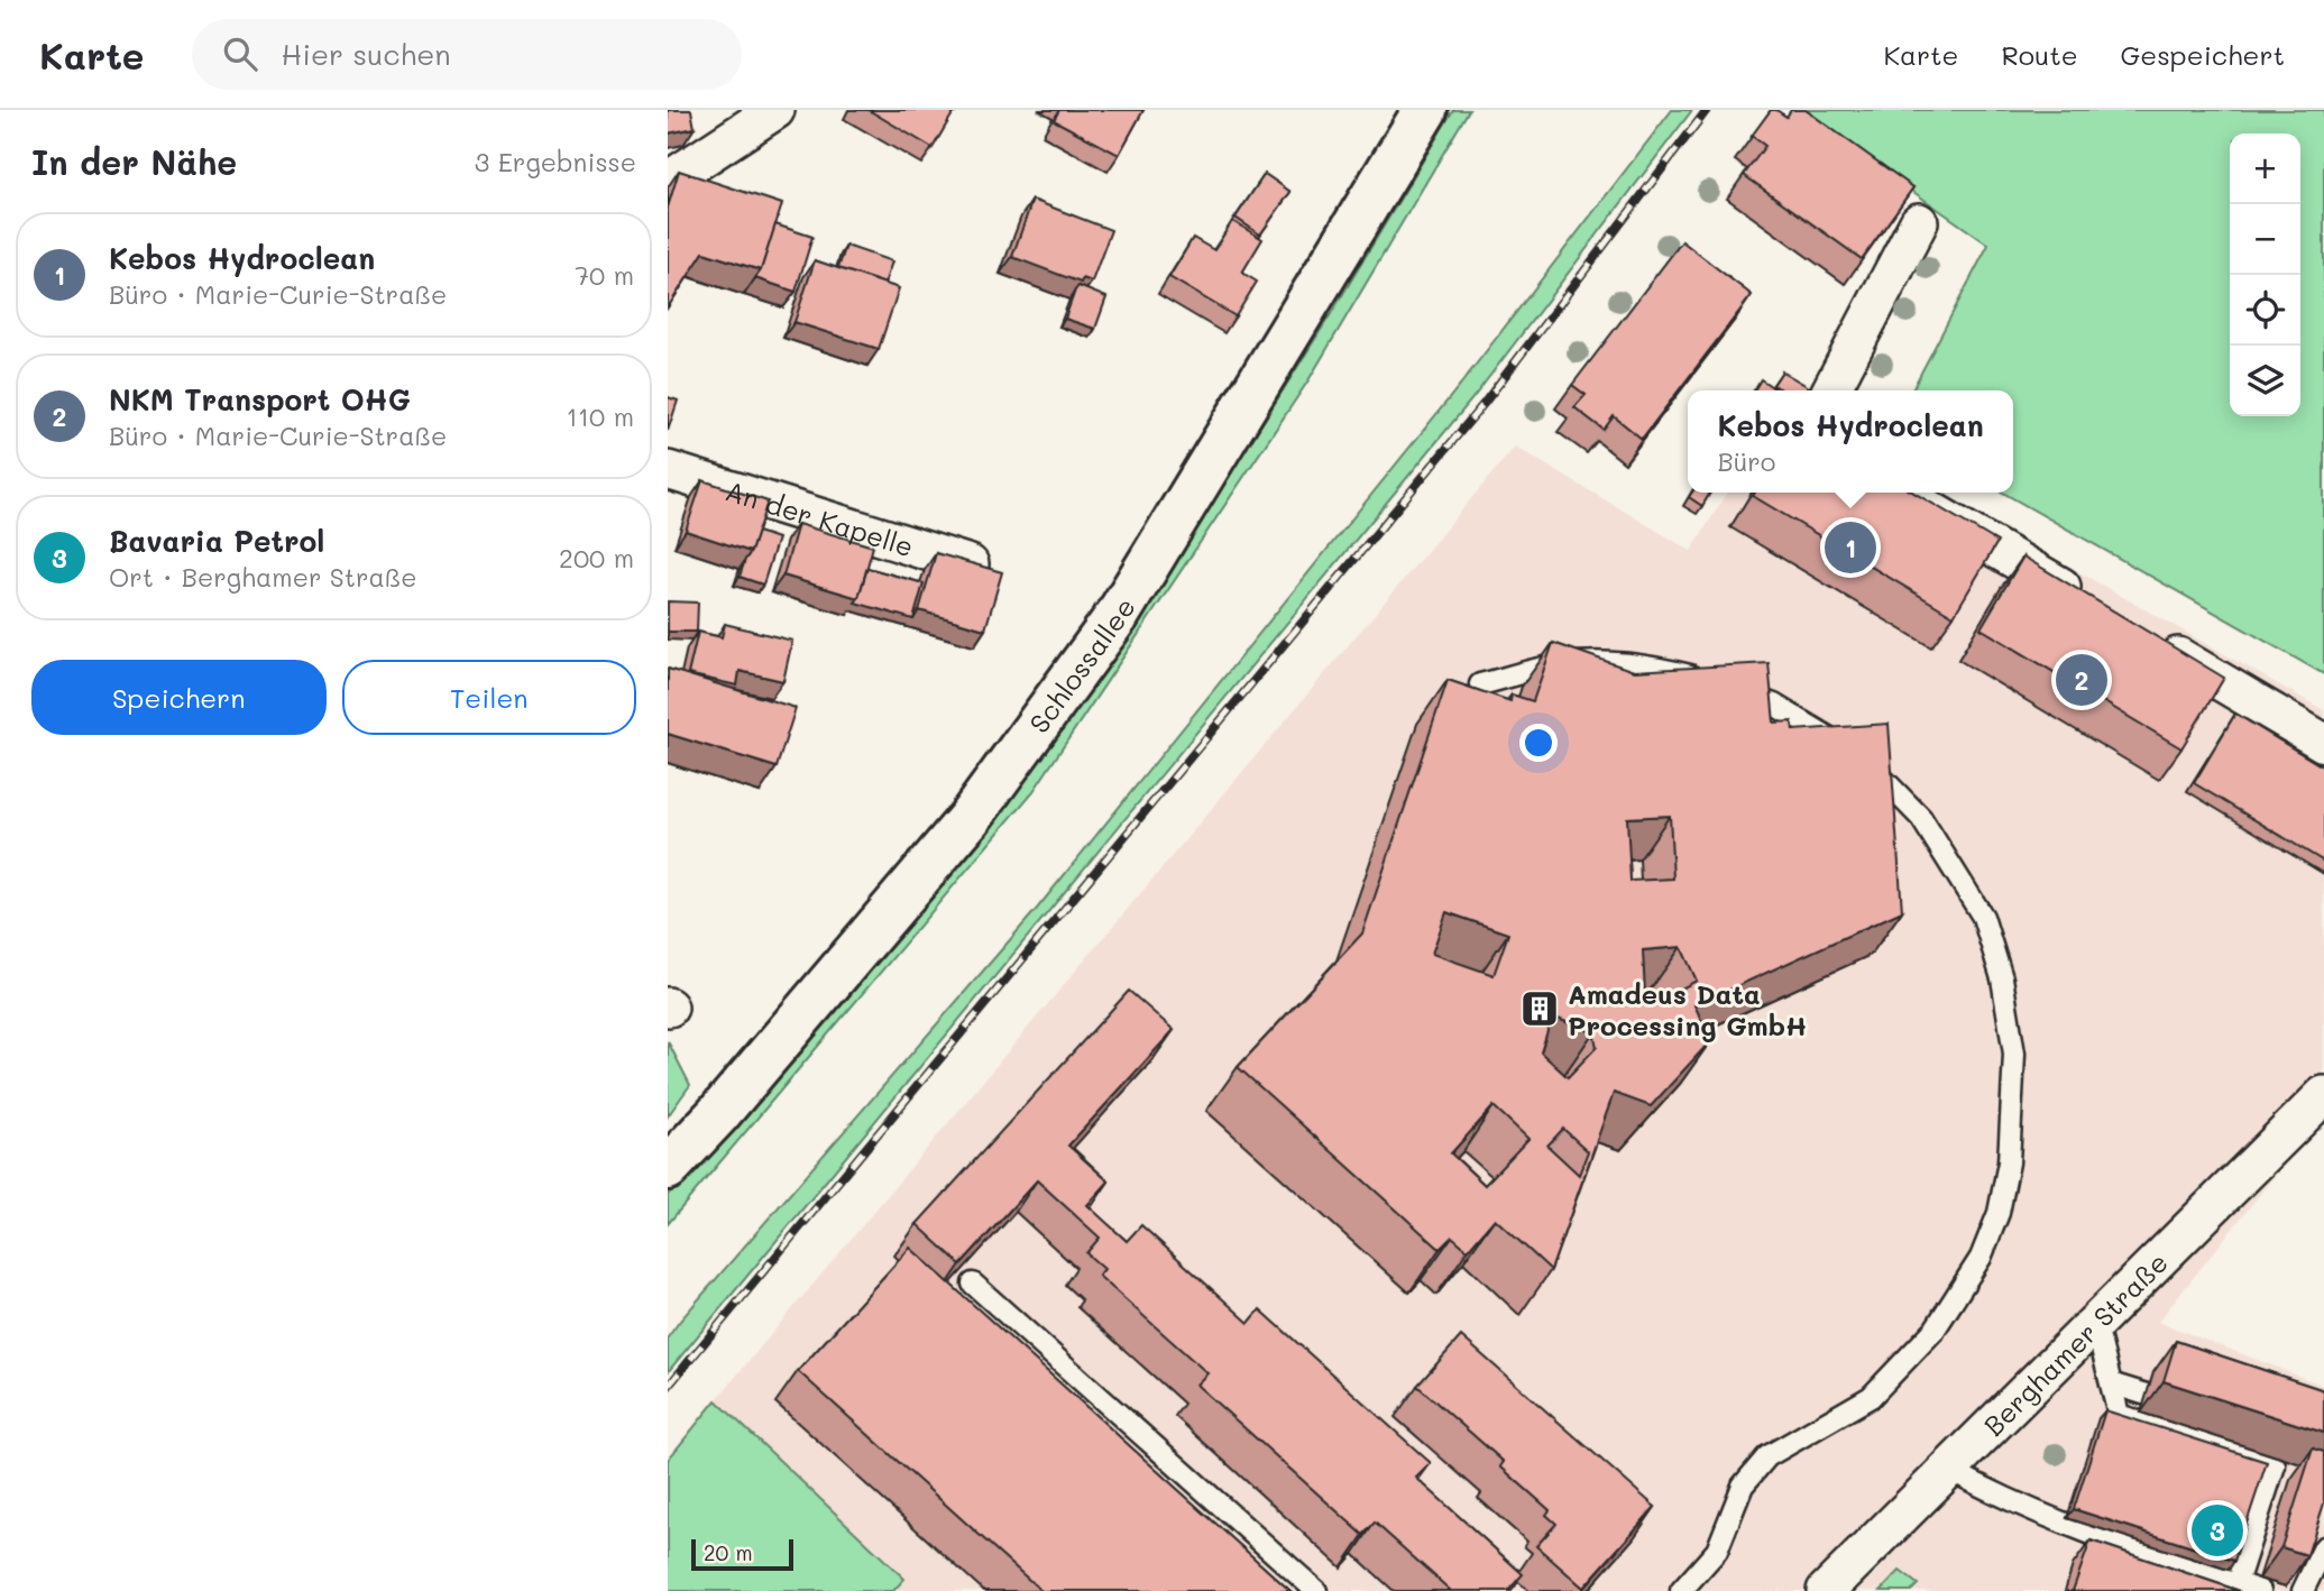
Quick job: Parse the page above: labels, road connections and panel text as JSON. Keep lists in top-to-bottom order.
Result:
{
  "streets": {
    "main road": ["Schlossallee"],
    "street": ["An der Kapelle", "Berghamer Straße"]
  },
  "places": {
    "building": ["Amadeus Data Processing GmbH"]
  },
  "scale_bar": "20 m",
  "page": {
    "header": "Karte",
    "search": "Hier suchen",
    "nav": ["Karte", "Route", "Gespeichert"],
    "heading": ["In der Nähe", "3 Ergebnisse"],
    "map_buttons": ["+", "−"],
    "list": [
      {
        "mark": "1",
        "name": "Kebos Hydroclean",
        "note": "Büro · Marie-Curie-Straße",
        "value": "70 m"
      },
      {
        "mark": "2",
        "name": "NKM Transport OHG",
        "note": "Büro · Marie-Curie-Straße",
        "value": "110 m"
      },
      {
        "mark": "3",
        "name": "Bavaria Petrol",
        "note": "Ort · Berghamer Straße",
        "value": "200 m"
      }
    ],
    "popup": ["Kebos Hydroclean", "Büro"],
    "pins": ["1", "2", "3"],
    "buttons": ["Speichern", "Teilen"],
    "scale": "20 m"
  }
}
